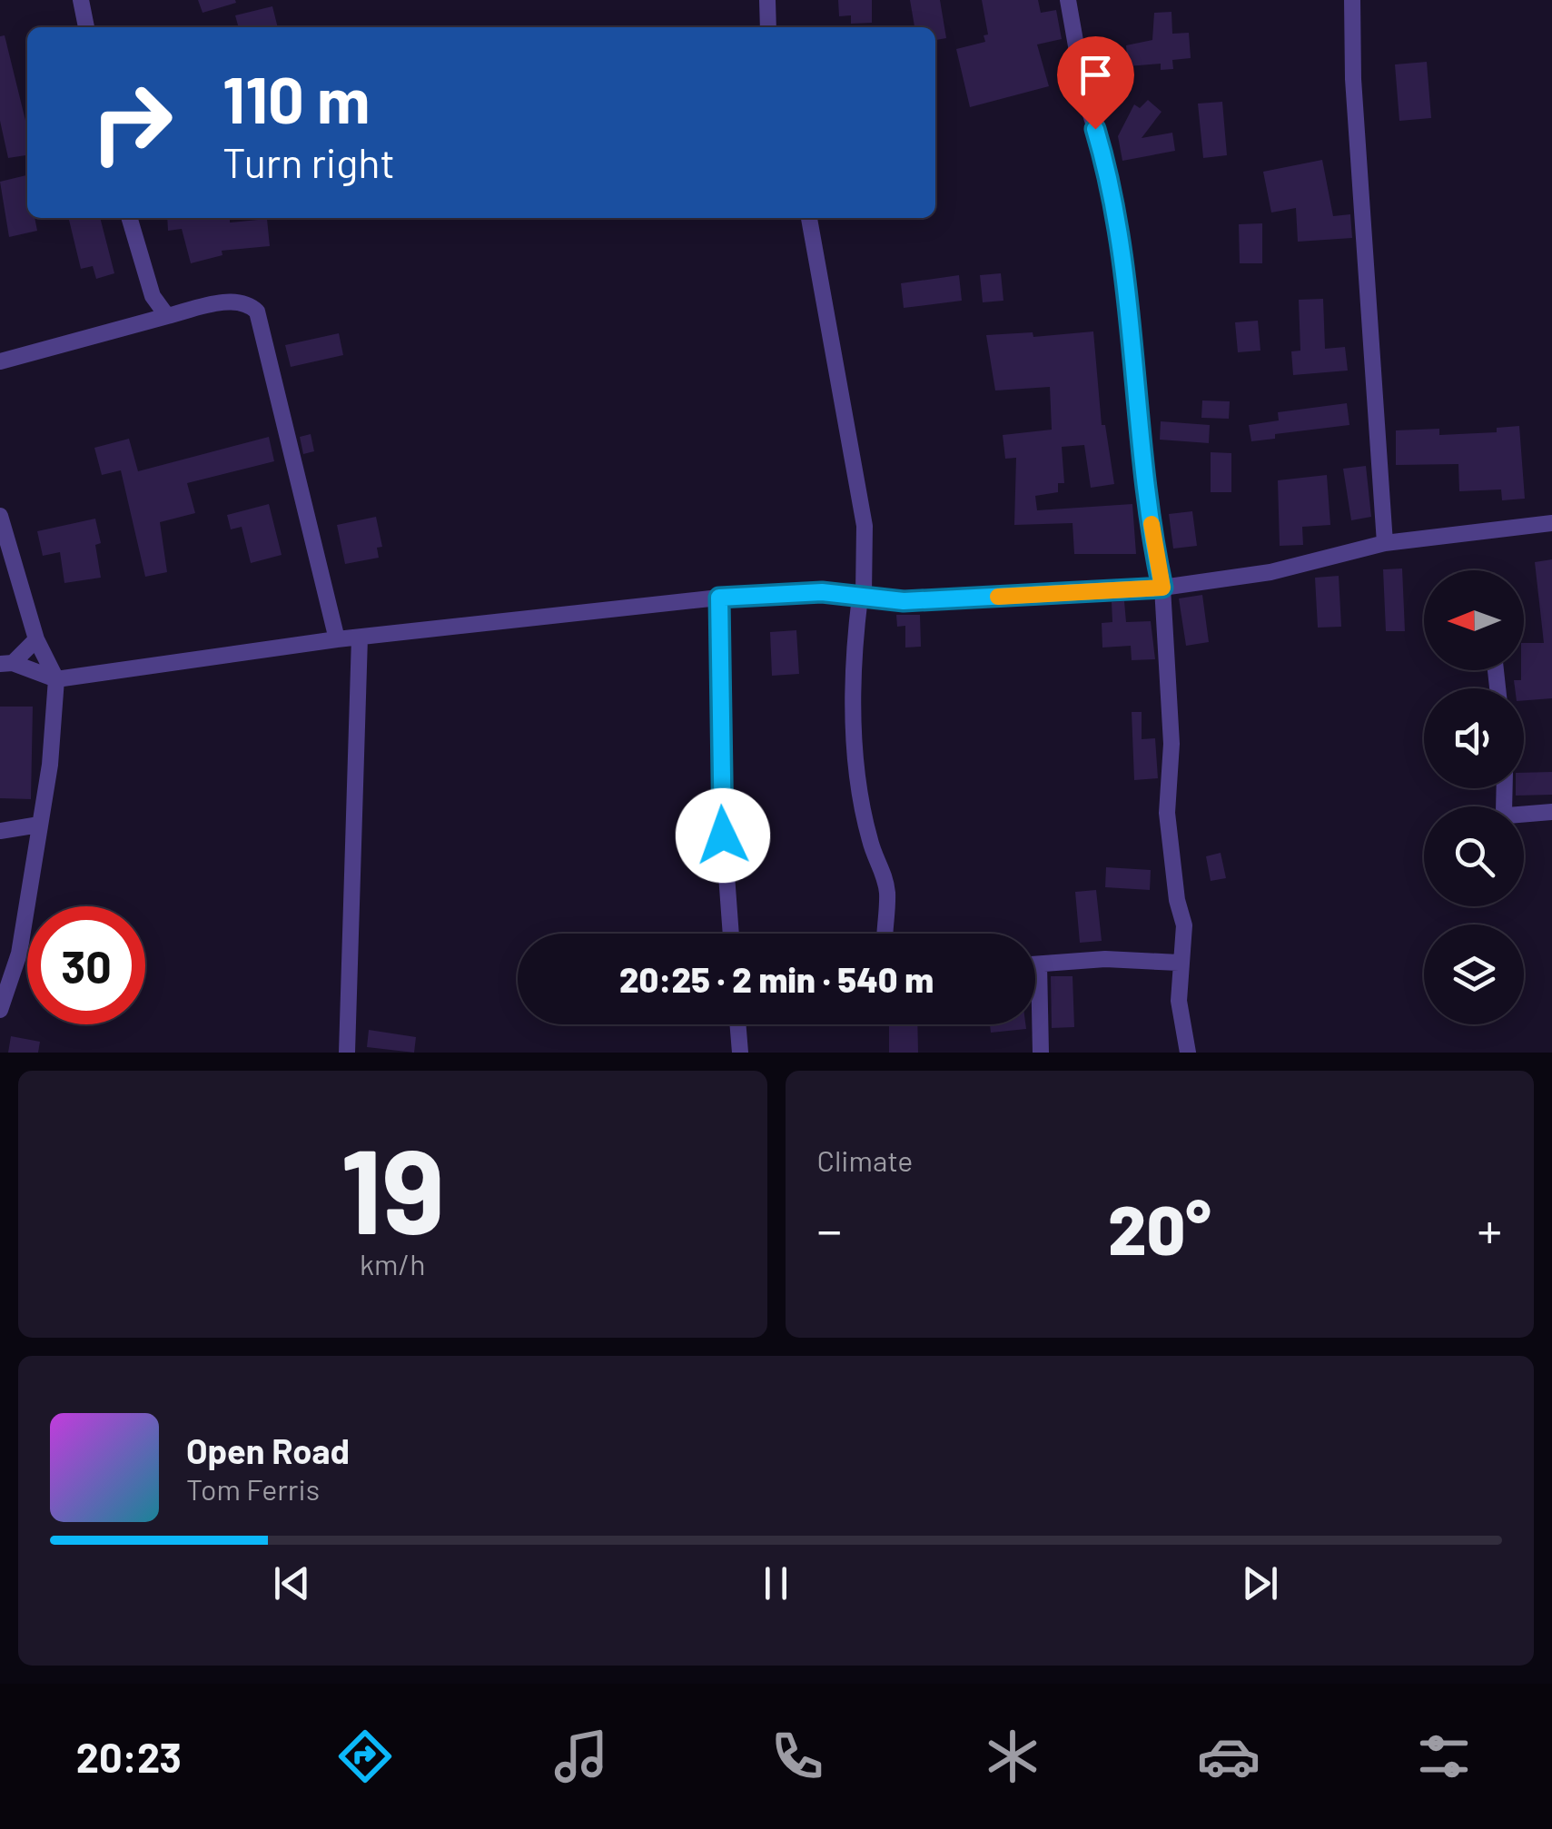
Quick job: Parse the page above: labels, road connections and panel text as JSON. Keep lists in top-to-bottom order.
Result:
{
  "north": "left",
  "page": {
    "turn": ["110 m", "Turn right"],
    "limit": "30",
    "trip": "20:25 · 2 min · 540 m",
    "tile": [
      ["19", "km/h"],
      "Climate"
    ],
    "heat": ["−", "20°", "+"],
    "song": ["Open Road", "Tom Ferris"],
    "tabs": "20:23"
  }
}
